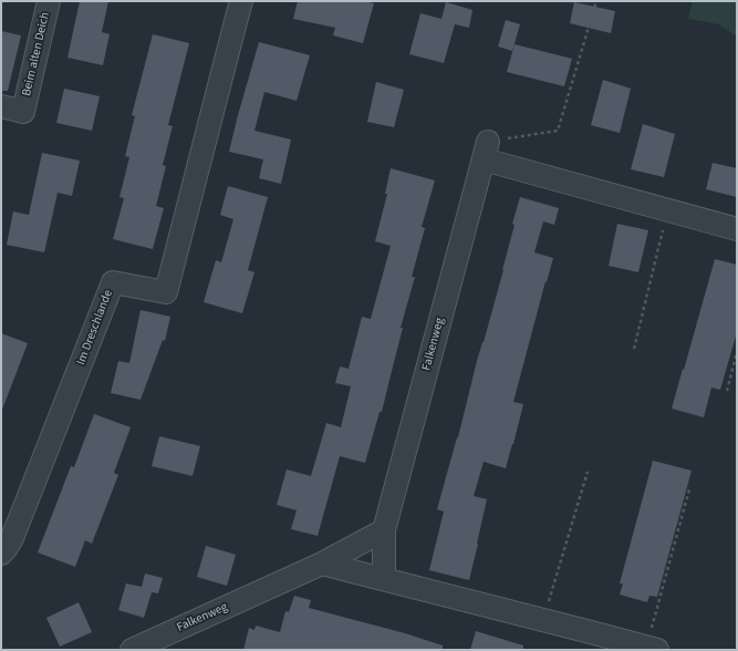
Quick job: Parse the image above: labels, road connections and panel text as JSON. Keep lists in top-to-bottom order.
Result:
{
  "streets": {
    "street": ["Beim alten Deich", "Im Dreschlande", "Falkenweg"]
  }
}
